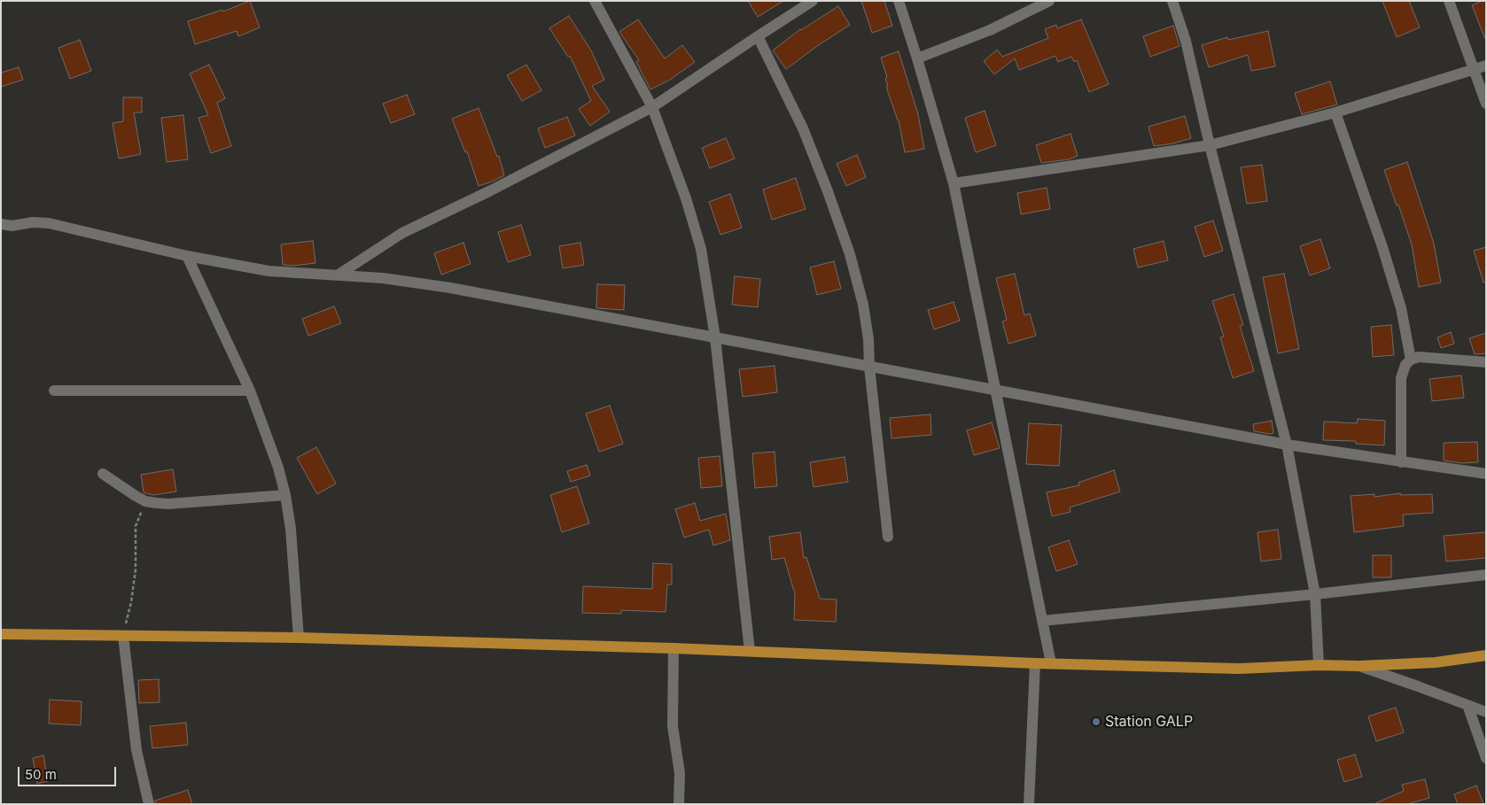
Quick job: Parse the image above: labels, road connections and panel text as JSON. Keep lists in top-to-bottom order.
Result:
{
  "places": ["Station GALP"],
  "scale_bar": "50 m"
}
